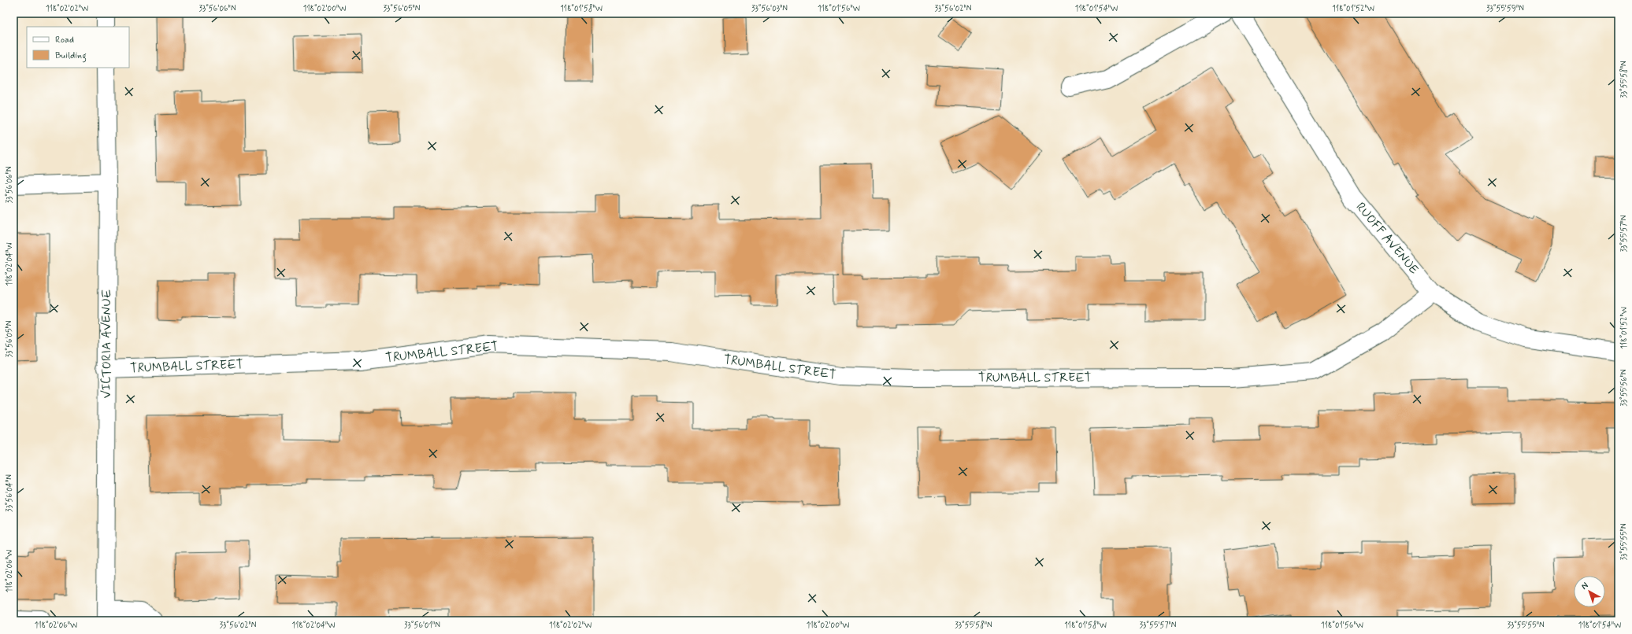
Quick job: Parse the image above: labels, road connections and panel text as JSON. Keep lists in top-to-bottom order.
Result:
{
  "streets": {
    "street": ["RUOFF AVENUE", "VICTORIA AVENUE", "TRUMBALL STREET"]
  },
  "crossings": [
    ["RUOFF AVENUE", "TRUMBALL STREET"],
    ["VICTORIA AVENUE", "TRUMBALL STREET"]
  ],
  "legend": ["Road", "Building"],
  "north": "top left",
  "coordinates": [
    "118°02'02\"W",
    "33°56'06\"N",
    "118°02'00\"W",
    "33°56'05\"N",
    "118°01'58\"W",
    "33°56'03\"N",
    "118°01'56\"W",
    "33°56'02\"N",
    "118°01'54\"W",
    "118°01'52\"W",
    "33°55'59\"N",
    "33°55'58\"N",
    "33°55'57\"N",
    "118°02'04\"W",
    "33°55'56\"N",
    "33°56'04\"N",
    "33°55'55\"N",
    "118°02'06\"W",
    "33°56'01\"N"
  ]
}
